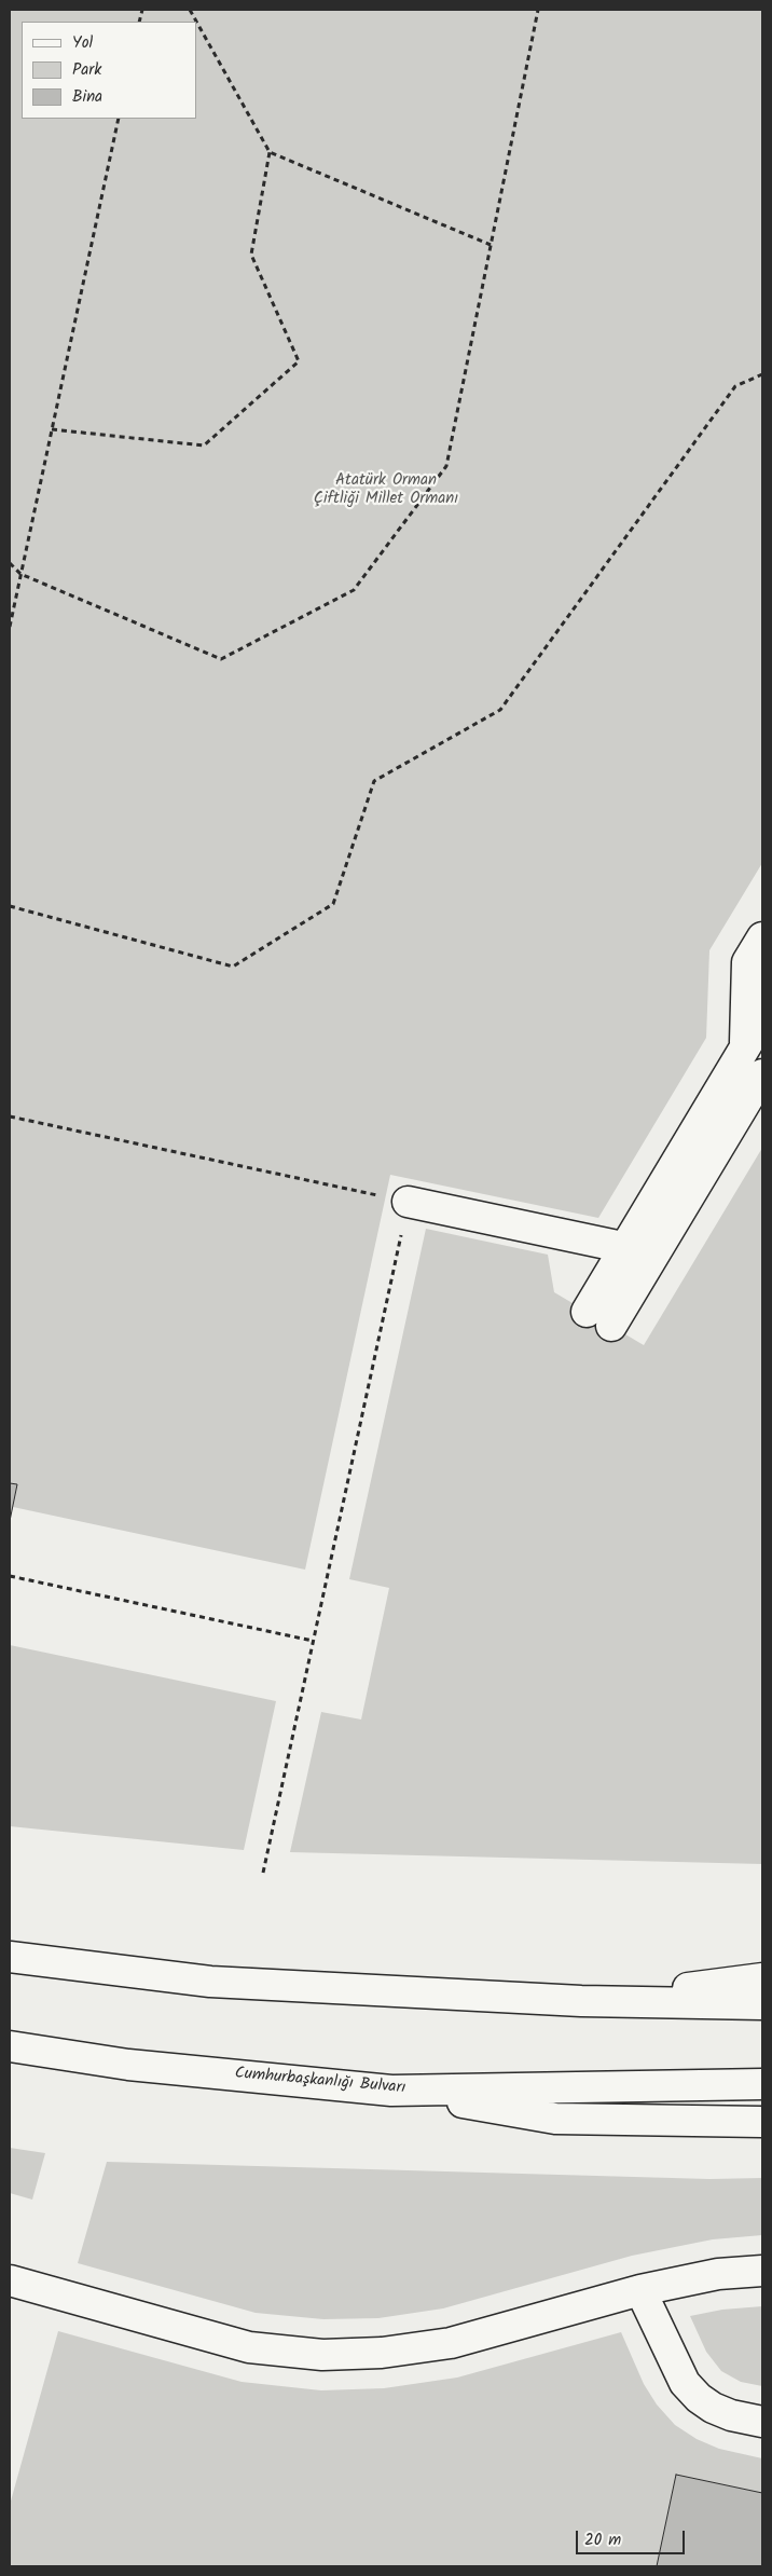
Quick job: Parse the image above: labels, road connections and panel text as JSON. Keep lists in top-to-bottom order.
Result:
{
  "streets": {
    "main road": ["Cumhurbaşkanlığı Bulvarı"]
  },
  "parks": ["Atatürk Orman Çiftliği Millet Ormanı"],
  "legend": ["Yol", "Park", "Bina"],
  "scale_bar": "20 m"
}
